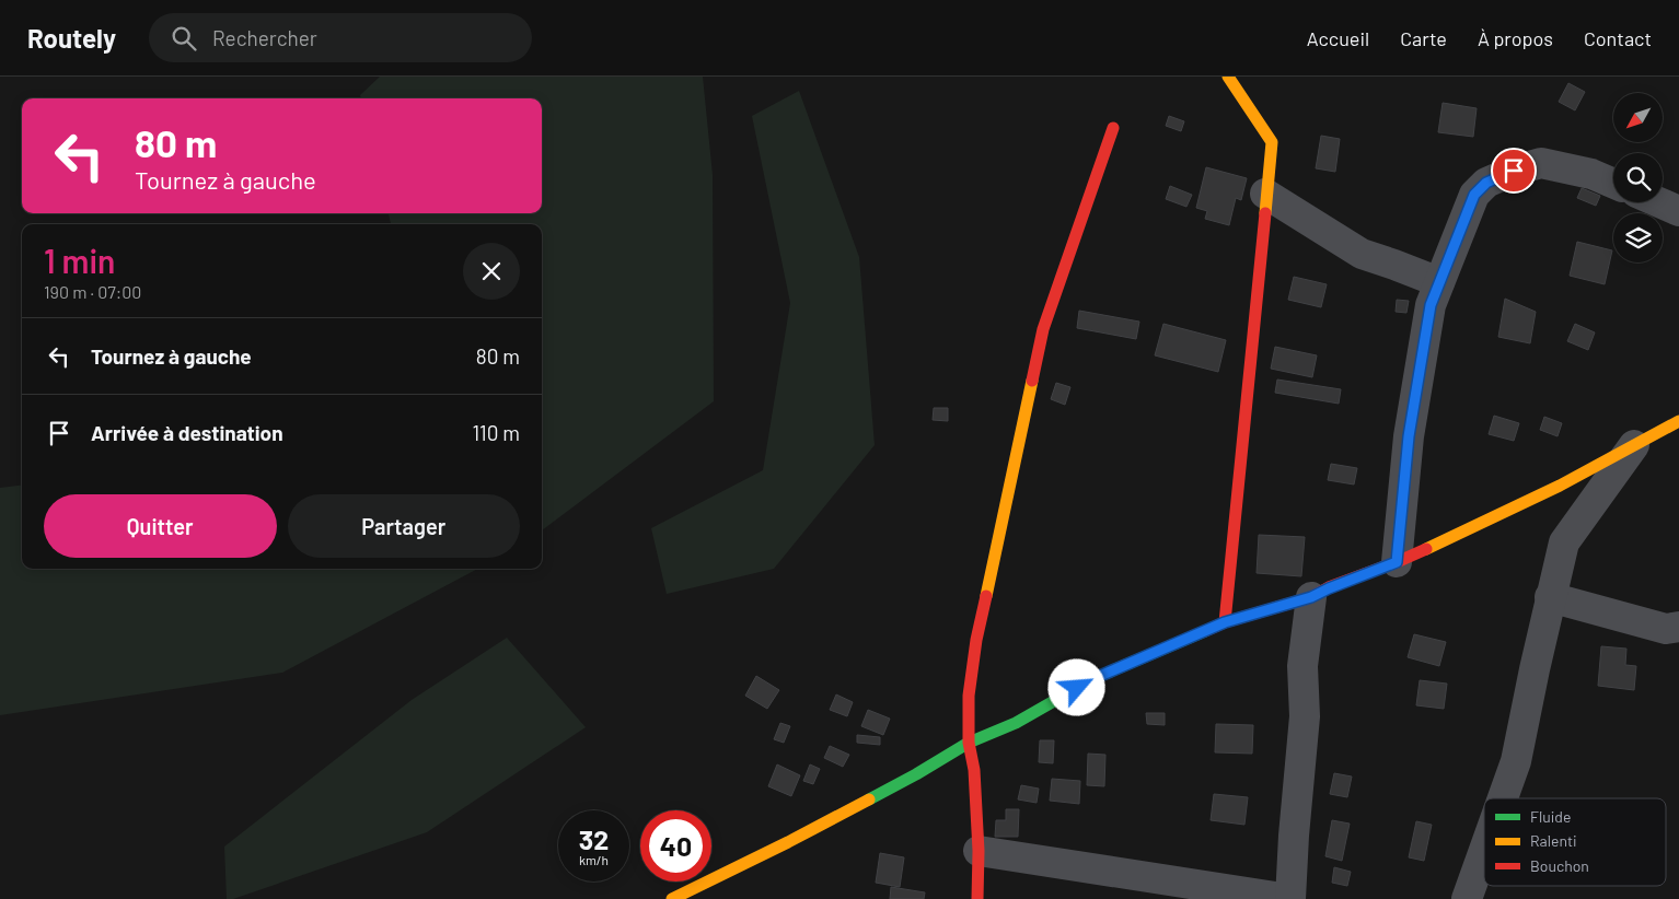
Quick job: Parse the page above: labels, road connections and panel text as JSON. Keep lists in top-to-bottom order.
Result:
{
  "legend": ["Fluide", "Ralenti", "Bouchon"],
  "north": "bottom left",
  "page": {
    "header": "Routely",
    "search": "Rechercher",
    "nav": [
      "Accueil",
      "Carte",
      "À propos",
      "Contact"
    ],
    "turn": ["80 m", "Tournez à gauche"],
    "heading": ["1 min", "190 m · 07:00"],
    "list": [
      {
        "name": "Tournez à gauche",
        "value": "80 m"
      },
      {
        "name": "Arrivée à destination",
        "value": "110 m"
      }
    ],
    "buttons": ["Quitter", "Partager"],
    "speed": "32 km/h",
    "limit": "40"
  }
}
